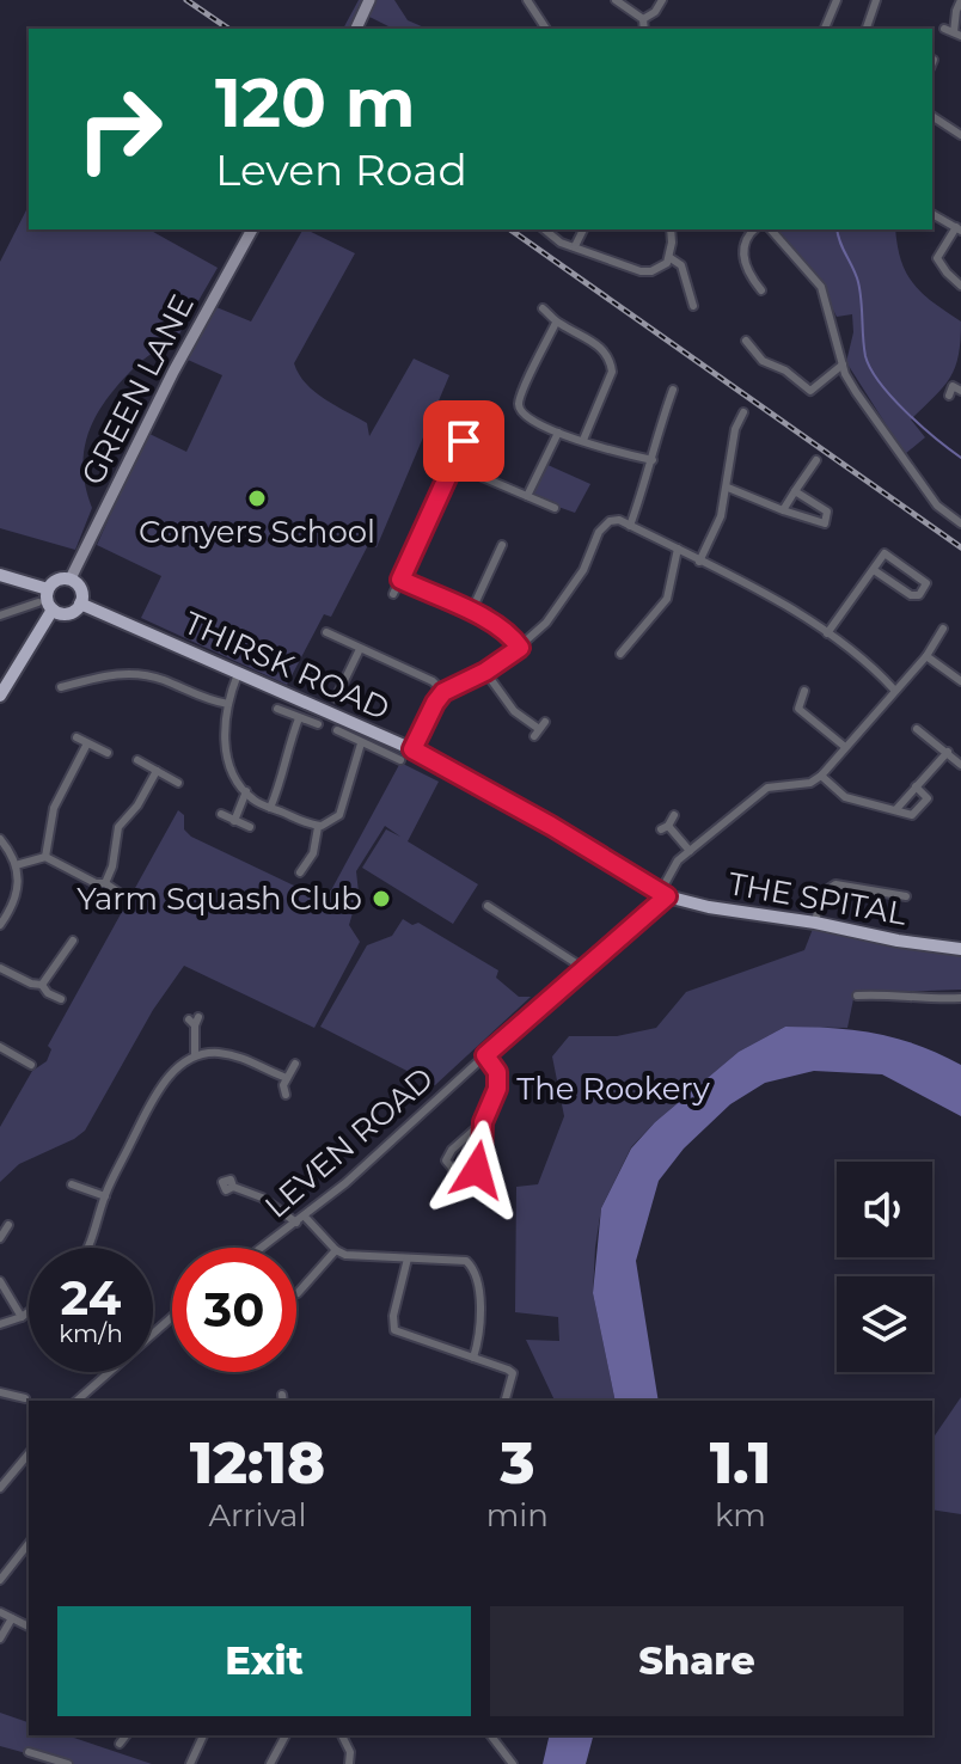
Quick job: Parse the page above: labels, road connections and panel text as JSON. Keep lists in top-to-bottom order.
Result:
{
  "streets": {
    "main road": ["GREEN LANE", "THIRSK ROAD", "THE SPITAL"],
    "street": ["LEVEN ROAD"]
  },
  "crossings": [
    ["GREEN LANE", "THIRSK ROAD"],
    ["THIRSK ROAD", "THE SPITAL"],
    ["THIRSK ROAD", "LEVEN ROAD"],
    ["THE SPITAL", "LEVEN ROAD"]
  ],
  "parks": ["The Rookery"],
  "places": ["Conyers School", "Yarm Squash Club"],
  "page": {
    "turn": ["120 m", "Leven Road"],
    "speed": "24 km/h",
    "limit": "30",
    "eta": [
      "12:18",
      "Arrival",
      "3",
      "min",
      "1.1",
      "km"
    ],
    "buttons": ["Exit", "Share"]
  }
}
